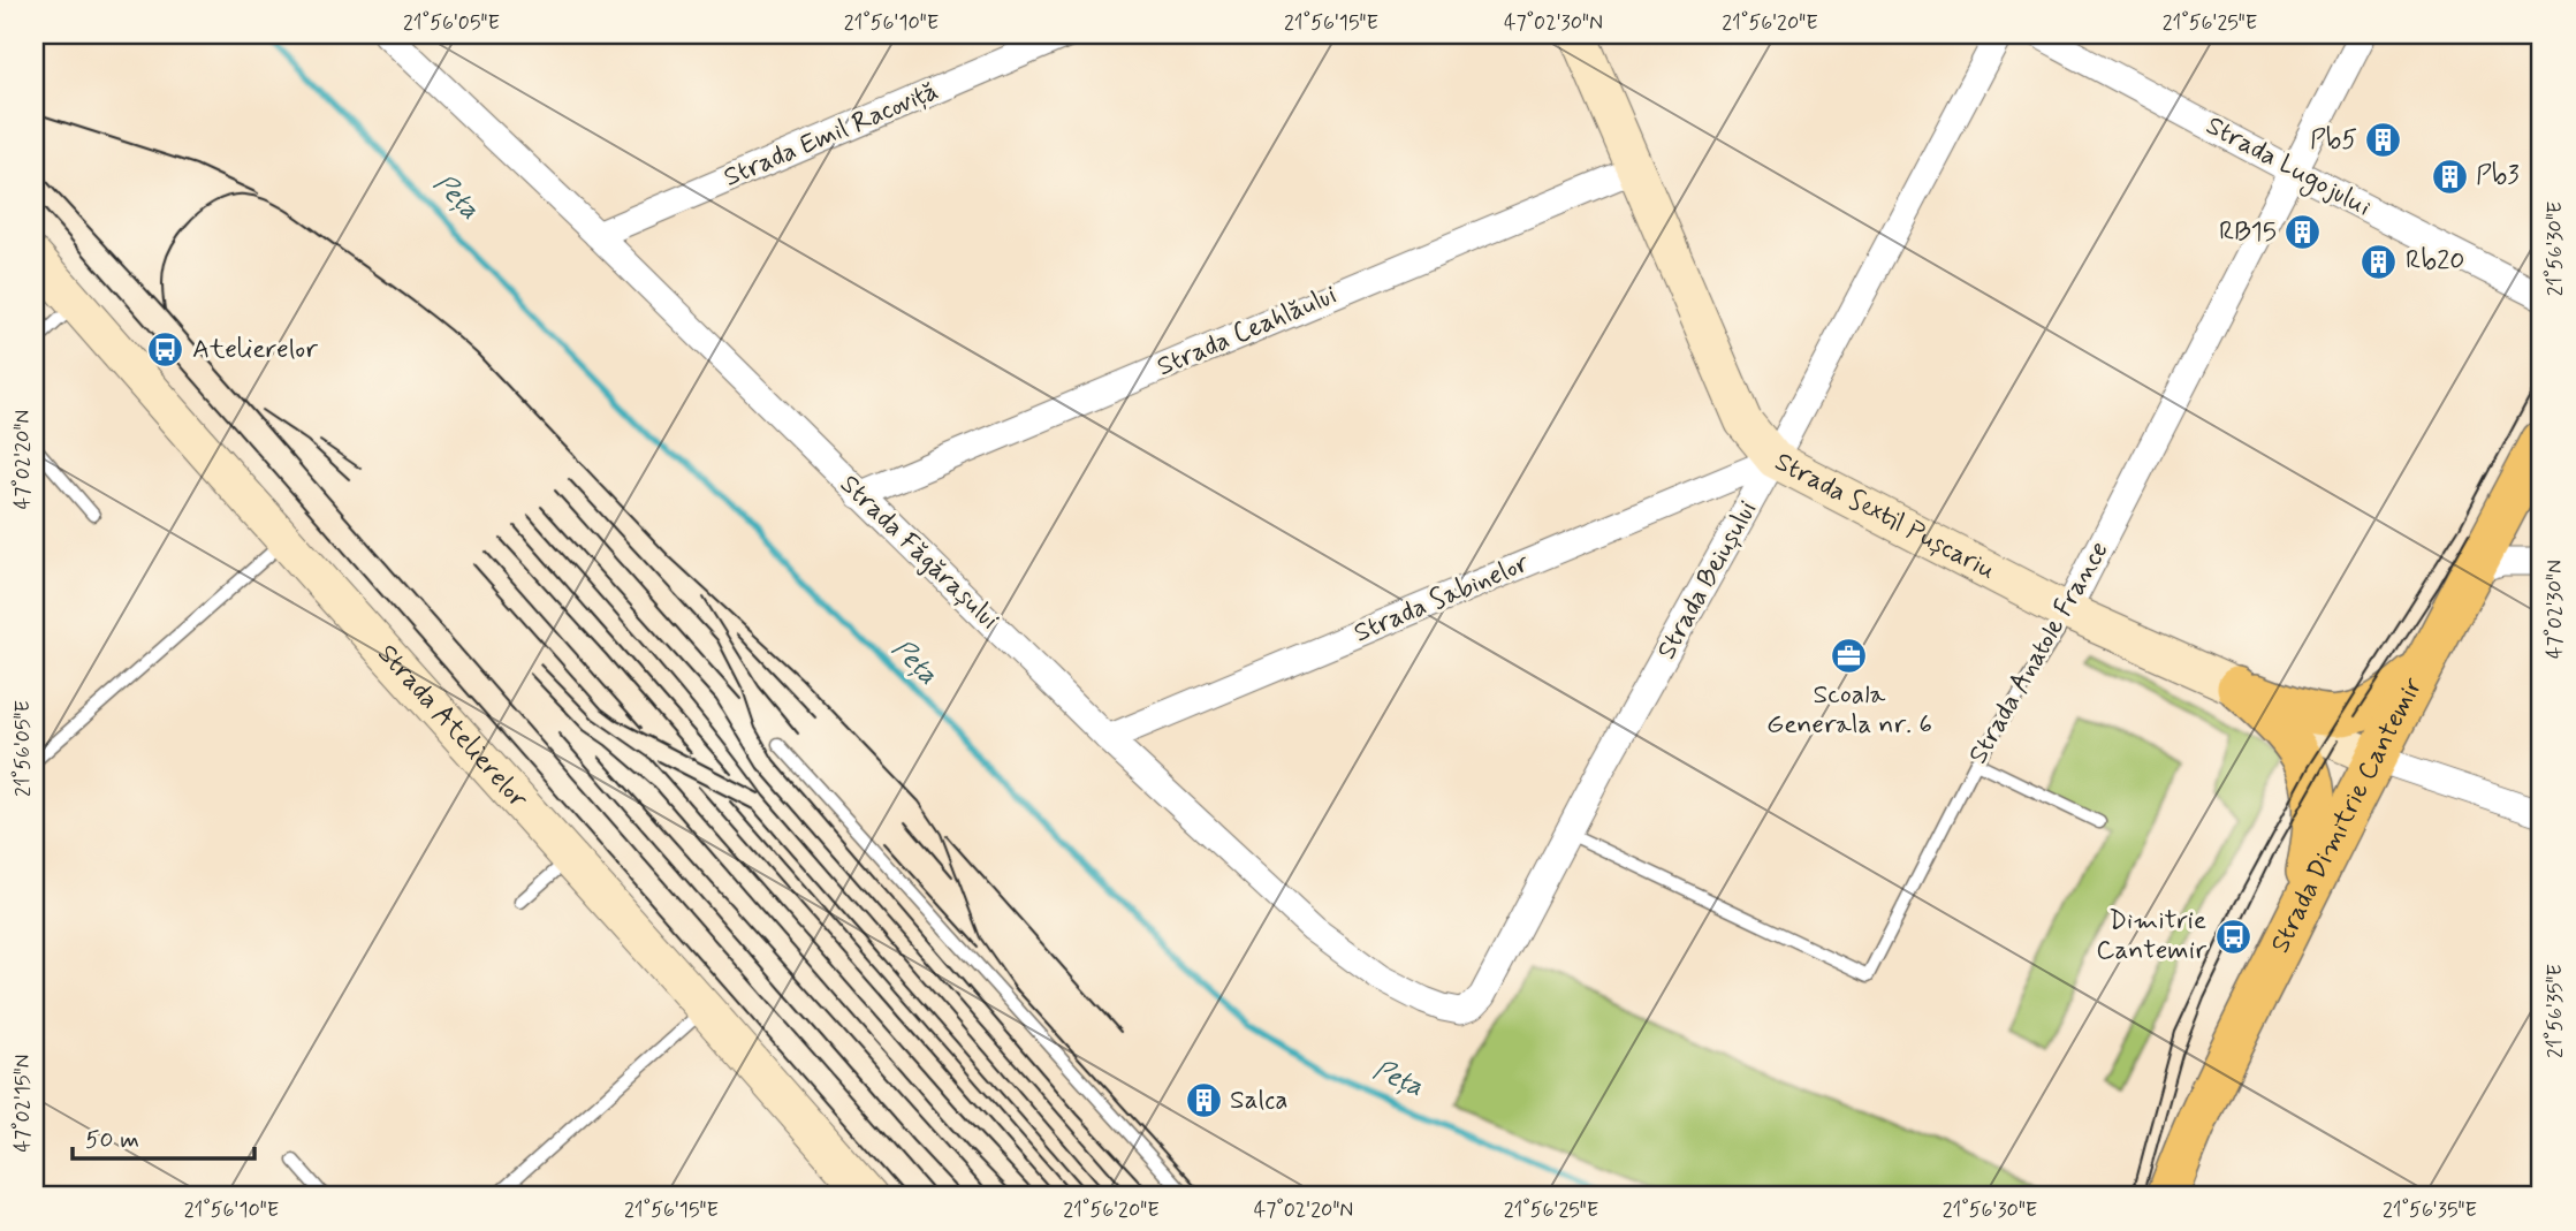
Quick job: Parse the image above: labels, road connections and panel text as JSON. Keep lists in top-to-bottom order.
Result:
{
  "streets": {
    "main road": ["Strada Sextil Pușcariu", "Strada Atelierelor", "Strada Dimitrie Cantemir"],
    "street": [
      "Strada Emil Racoviță",
      "Strada Lugojului",
      "Strada Ceahlăului",
      "Strada Făgărașului",
      "Strada Beiușului",
      "Strada Sabinelor",
      "Strada Anatole France"
    ]
  },
  "crossings": [
    ["Strada Emil Racoviță", "Strada Făgărașului"],
    ["Strada Lugojului", "Strada Anatole France"],
    ["Strada Ceahlăului", "Strada Sextil Pușcariu"],
    ["Strada Ceahlăului", "Strada Făgărașului"],
    ["Strada Sextil Pușcariu", "Strada Beiușului"],
    ["Strada Sextil Pușcariu", "Strada Sabinelor"],
    ["Strada Sextil Pușcariu", "Strada Anatole France"],
    ["Strada Sextil Pușcariu", "Strada Dimitrie Cantemir"],
    ["Strada Făgărașului", "Strada Beiușului"],
    ["Strada Făgărașului", "Strada Sabinelor"],
    ["Strada Beiușului", "Strada Sabinelor"],
    ["Strada Beiușului", "Strada Anatole France"]
  ],
  "water": ["Peța"],
  "places": {
    "building": [
      "Pb5",
      "Pb3",
      "RB15",
      "Rb20",
      "Salca"
    ],
    "bus stop": ["Atelierelor", "Dimitrie Cantemir"],
    "office": ["Scoala Generala nr. 6"]
  },
  "scale_bar": "50 m",
  "coordinates": [
    "21°56'05\"E",
    "21°56'10\"E",
    "21°56'15\"E",
    "47°02'30\"N",
    "21°56'20\"E",
    "21°56'25\"E",
    "21°56'30\"E",
    "47°02'20\"N",
    "21°56'35\"E",
    "47°02'15\"N"
  ]
}
